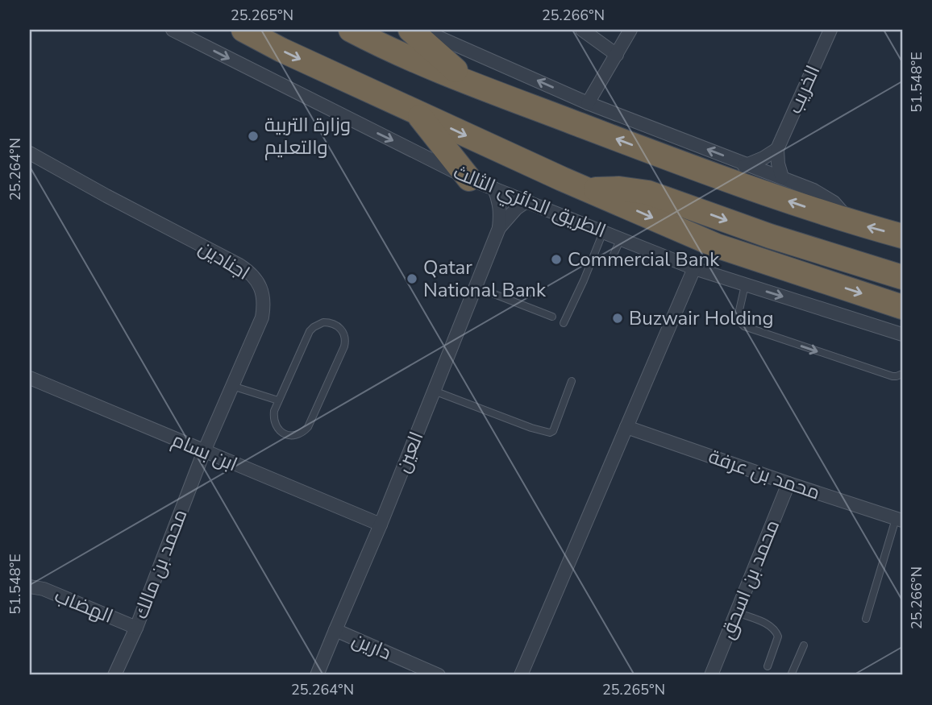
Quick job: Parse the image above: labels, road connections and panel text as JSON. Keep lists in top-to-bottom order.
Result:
{
  "streets": {
    "highway": ["الطريق الدائري الثالث"],
    "street": [
      "الخريب",
      "اجنادين",
      "ابن بسام",
      "العين",
      "محمد بن عرفة",
      "محمد بن مالك",
      "محمد بن اسحق",
      "الهضاب",
      "دارين"
    ]
  },
  "crossings": [
    ["الطريق الدائري الثالث", "العين"],
    ["اجنادين", "ابن بسام"],
    ["اجنادين", "محمد بن مالك"],
    ["ابن بسام", "العين"],
    ["ابن بسام", "محمد بن مالك"],
    ["العين", "دارين"],
    ["محمد بن عرفة", "محمد بن اسحق"],
    ["محمد بن مالك", "الهضاب"]
  ],
  "places": [
    "وزارة التربية والتعليم",
    "Commercial Bank",
    "Qatar National Bank",
    "Buzwair Holding"
  ],
  "coordinates": [
    "25.265°N",
    "25.266°N",
    "51.548°E",
    "25.264°N"
  ]
}
